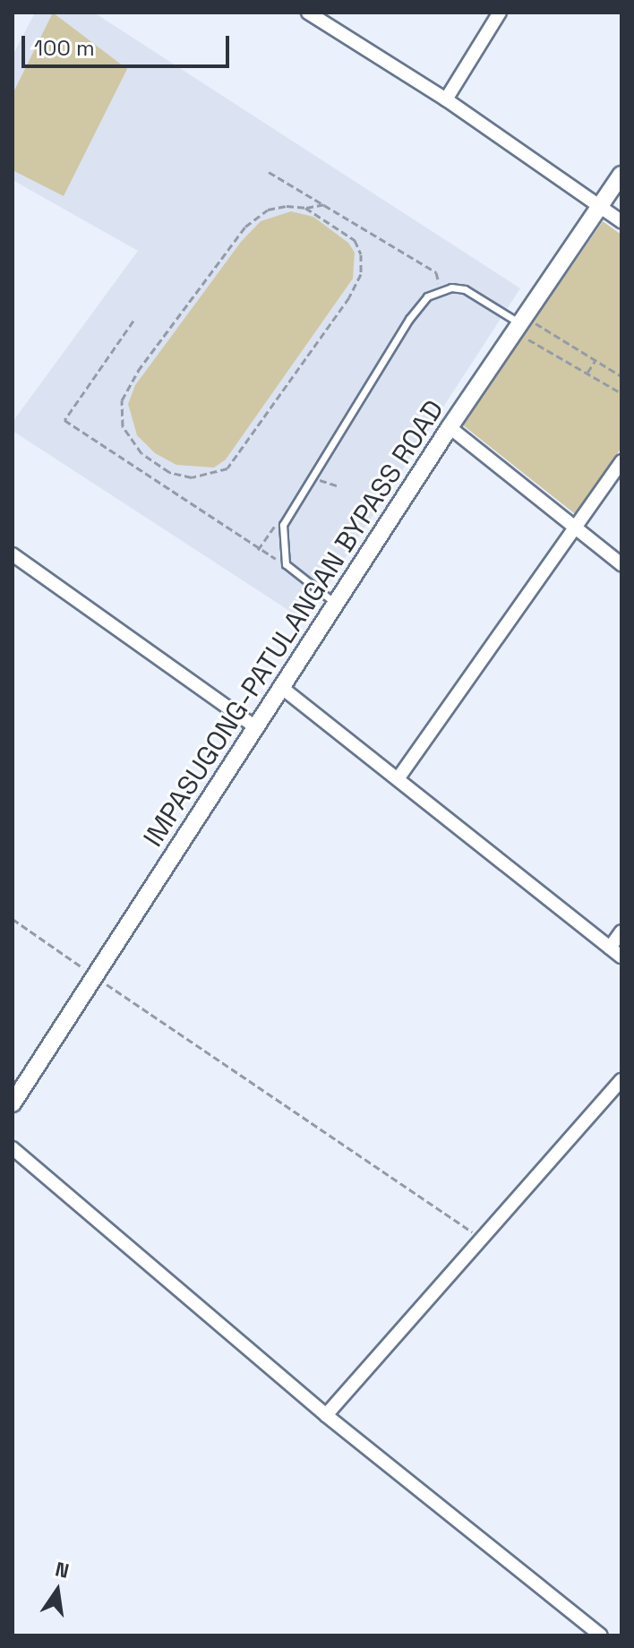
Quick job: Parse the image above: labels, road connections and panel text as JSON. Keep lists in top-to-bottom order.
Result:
{
  "streets": {
    "main road": ["IMPASUGONG-PATULANGAN BYPASS ROAD"]
  },
  "scale_bar": "100 m",
  "north": "top"
}
